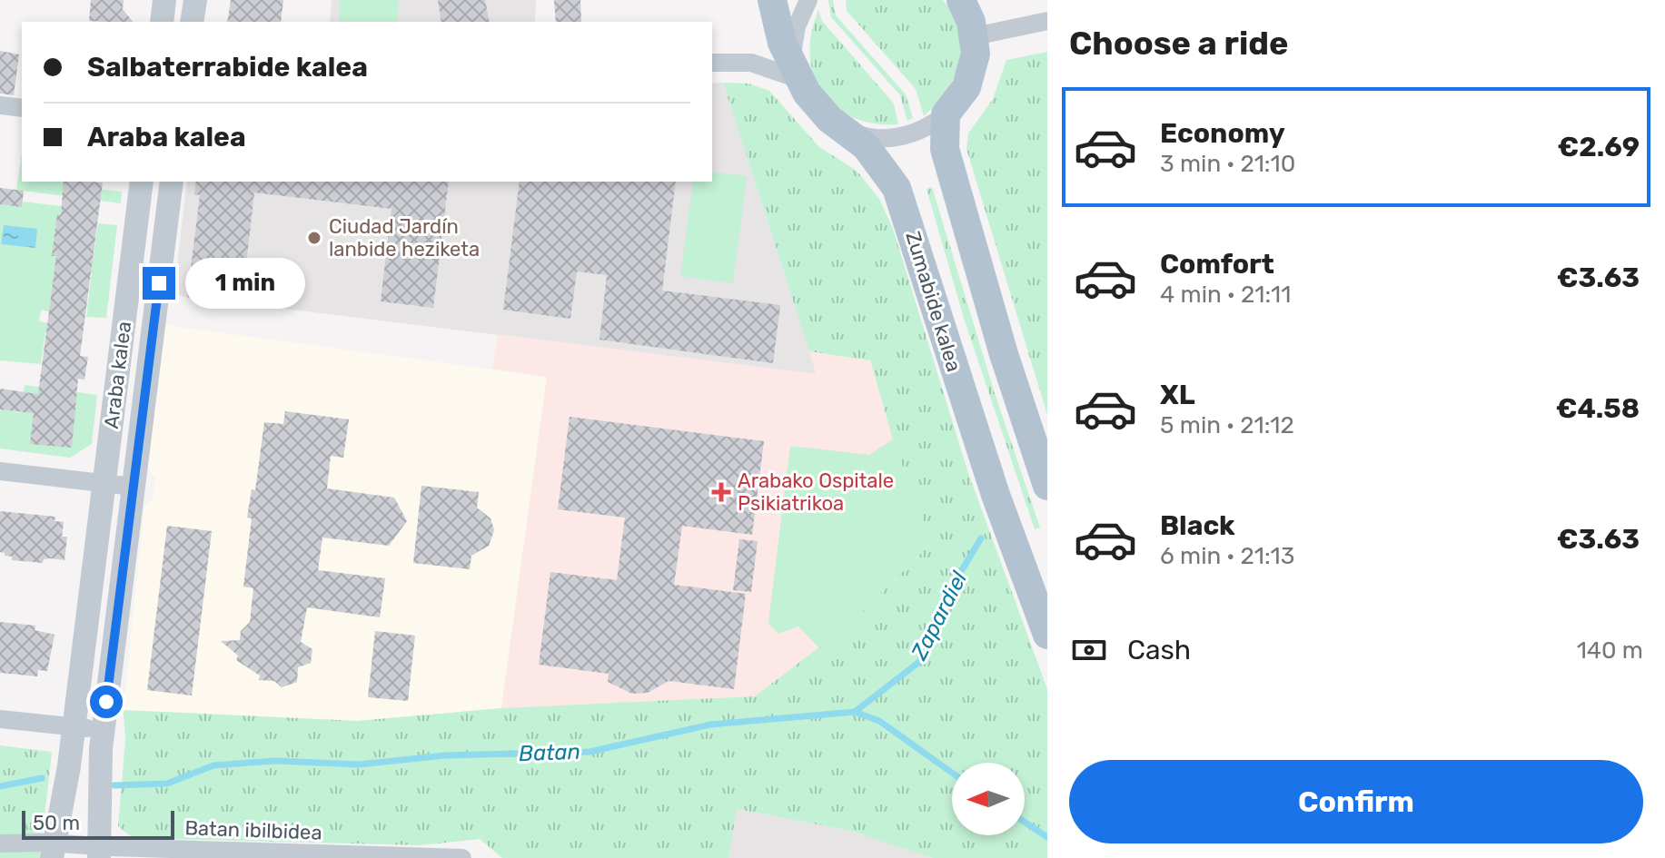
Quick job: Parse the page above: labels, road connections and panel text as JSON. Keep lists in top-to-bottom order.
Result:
{
  "streets": {
    "main road": ["Zumabide kalea"],
    "street": ["Araba kalea", "Batan ibilbidea"]
  },
  "crossings": [
    ["Araba kalea", "Batan ibilbidea"]
  ],
  "water": ["Zapardiel", "Batan"],
  "places": {
    "other": ["Ciudad Jardín lanbide heziketa"],
    "health": ["Arabako Ospitale Psikiatrikoa"]
  },
  "scale_bar": "50 m",
  "north": "left",
  "page": {
    "heading": "Choose a ride",
    "banner": ["Salbaterrabide kalea", "Araba kalea"],
    "list": [
      {
        "name": "Economy",
        "note": "3 min · 21:10",
        "value": "€2.69"
      },
      {
        "name": "Comfort",
        "note": "4 min · 21:11",
        "value": "€3.63"
      },
      {
        "name": "XL",
        "note": "5 min · 21:12",
        "value": "€4.58"
      },
      {
        "name": "Black",
        "note": "6 min · 21:13",
        "value": "€3.63"
      }
    ],
    "bubble": "1 min",
    "pay": ["Cash", "140 m"],
    "buttons": "Confirm",
    "scale": "50 m"
  }
}
